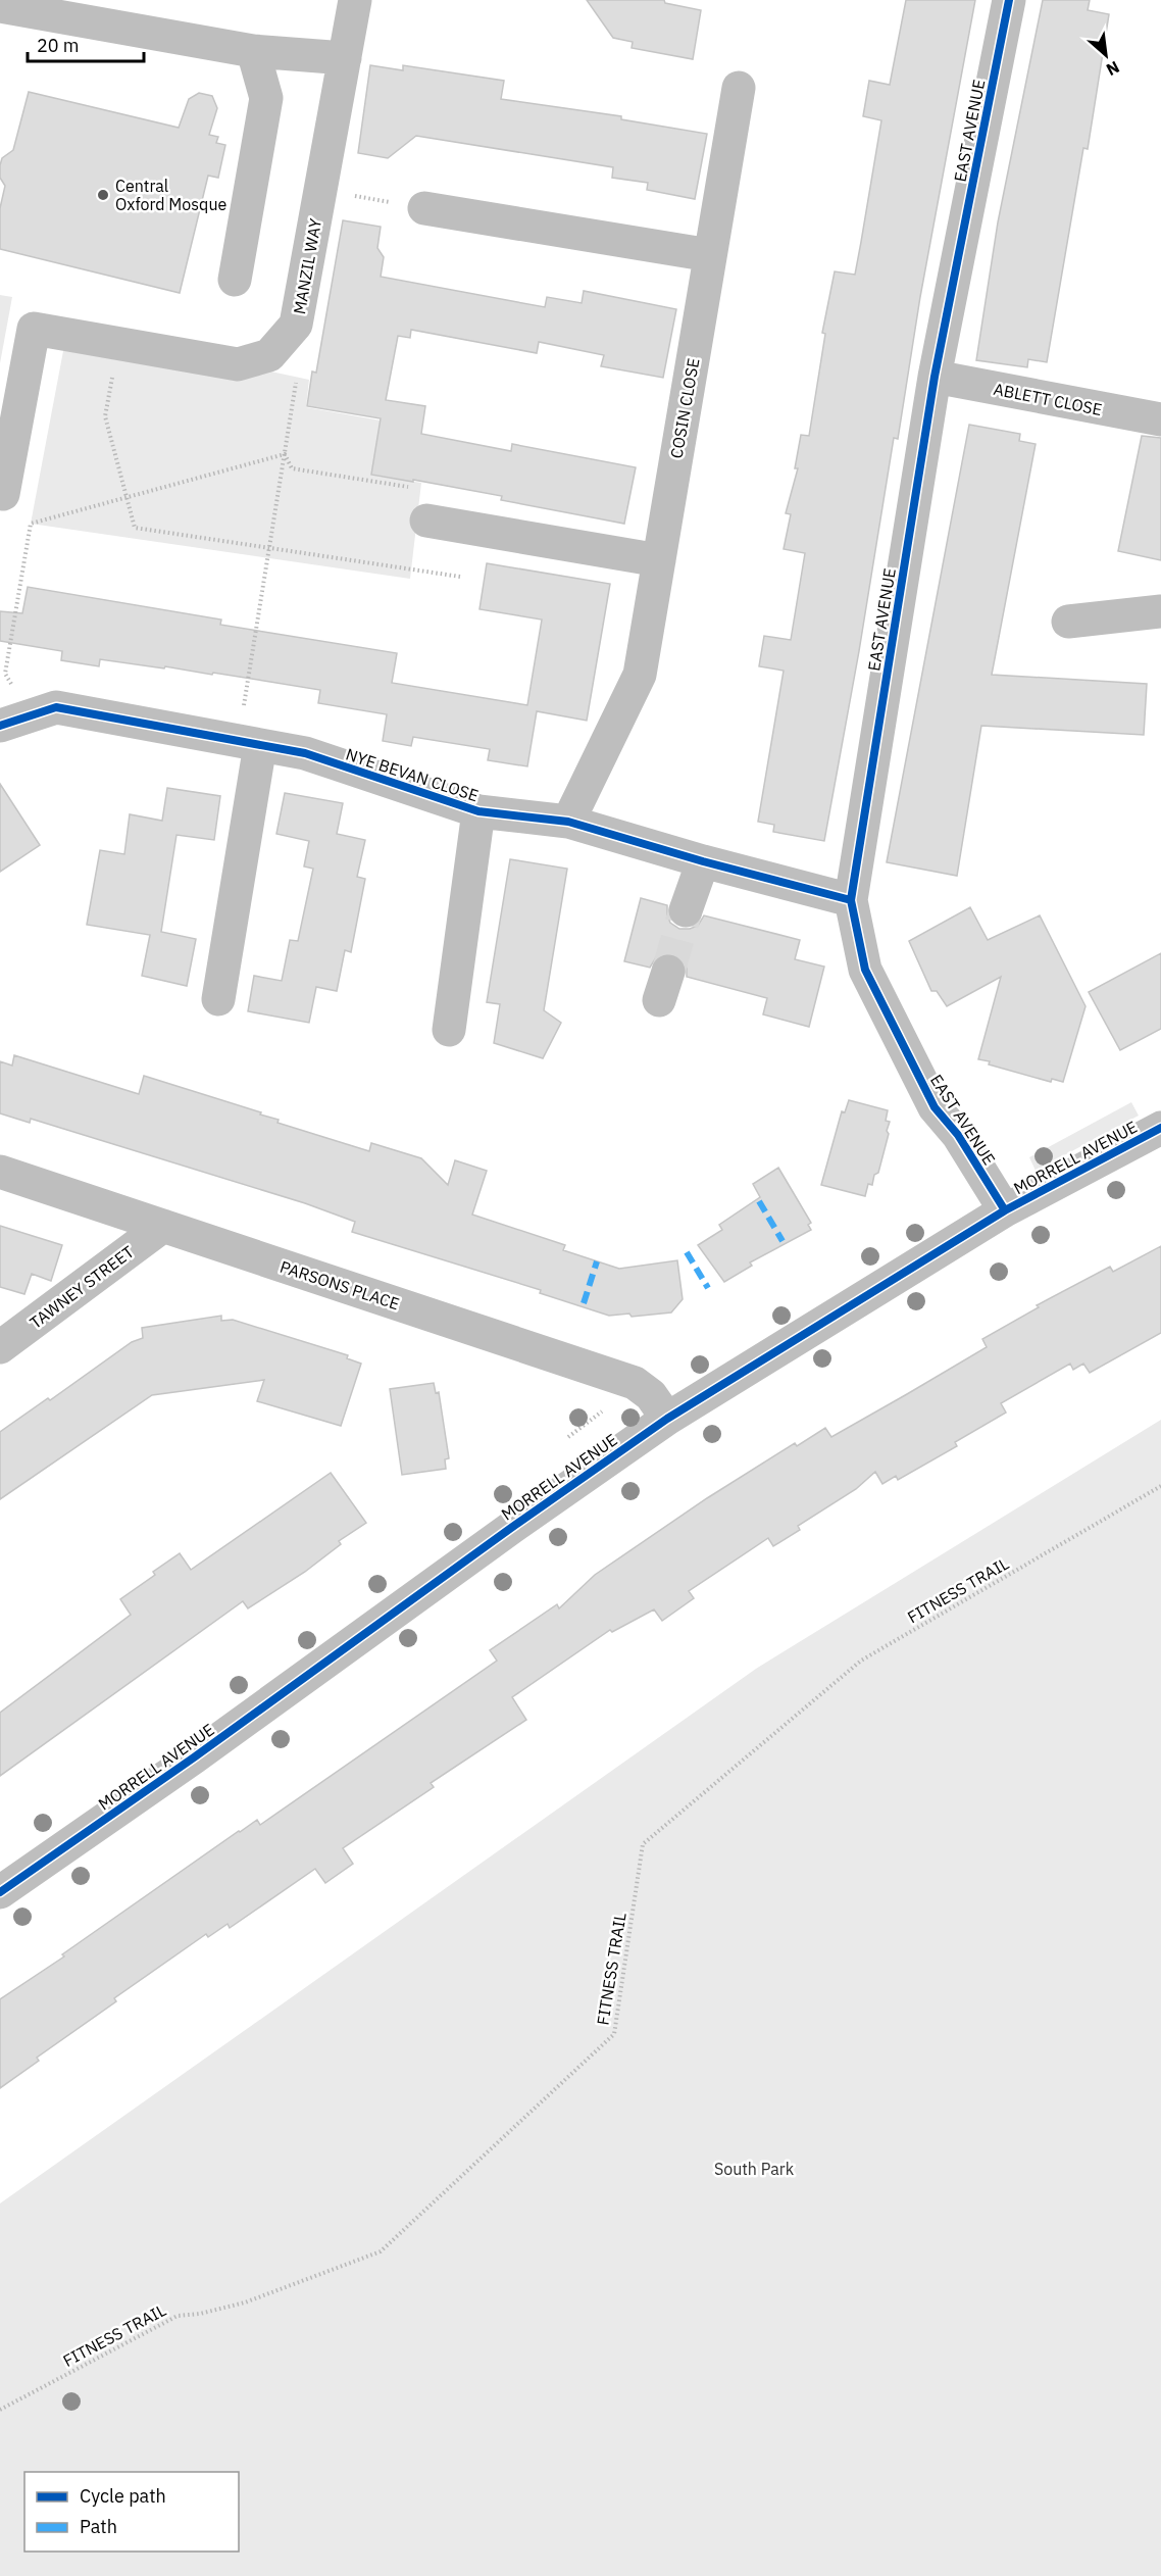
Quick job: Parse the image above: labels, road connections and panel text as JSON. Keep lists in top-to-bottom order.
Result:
{
  "streets": {
    "street": [
      "EAST AVENUE",
      "MANZIL WAY",
      "ABLETT CLOSE",
      "COSIN CLOSE",
      "NYE BEVAN CLOSE",
      "MORRELL AVENUE",
      "PARSONS PLACE",
      "TAWNEY STREET"
    ],
    "path": ["FITNESS TRAIL"]
  },
  "crossings": [
    ["EAST AVENUE", "ABLETT CLOSE"],
    ["EAST AVENUE", "NYE BEVAN CLOSE"],
    ["EAST AVENUE", "MORRELL AVENUE"],
    ["COSIN CLOSE", "NYE BEVAN CLOSE"],
    ["MORRELL AVENUE", "PARSONS PLACE"],
    ["PARSONS PLACE", "TAWNEY STREET"]
  ],
  "parks": ["South Park"],
  "places": ["Central Oxford Mosque"],
  "legend": ["Cycle path", "Path"],
  "scale_bar": "20 m",
  "north": "bottom right"
}
